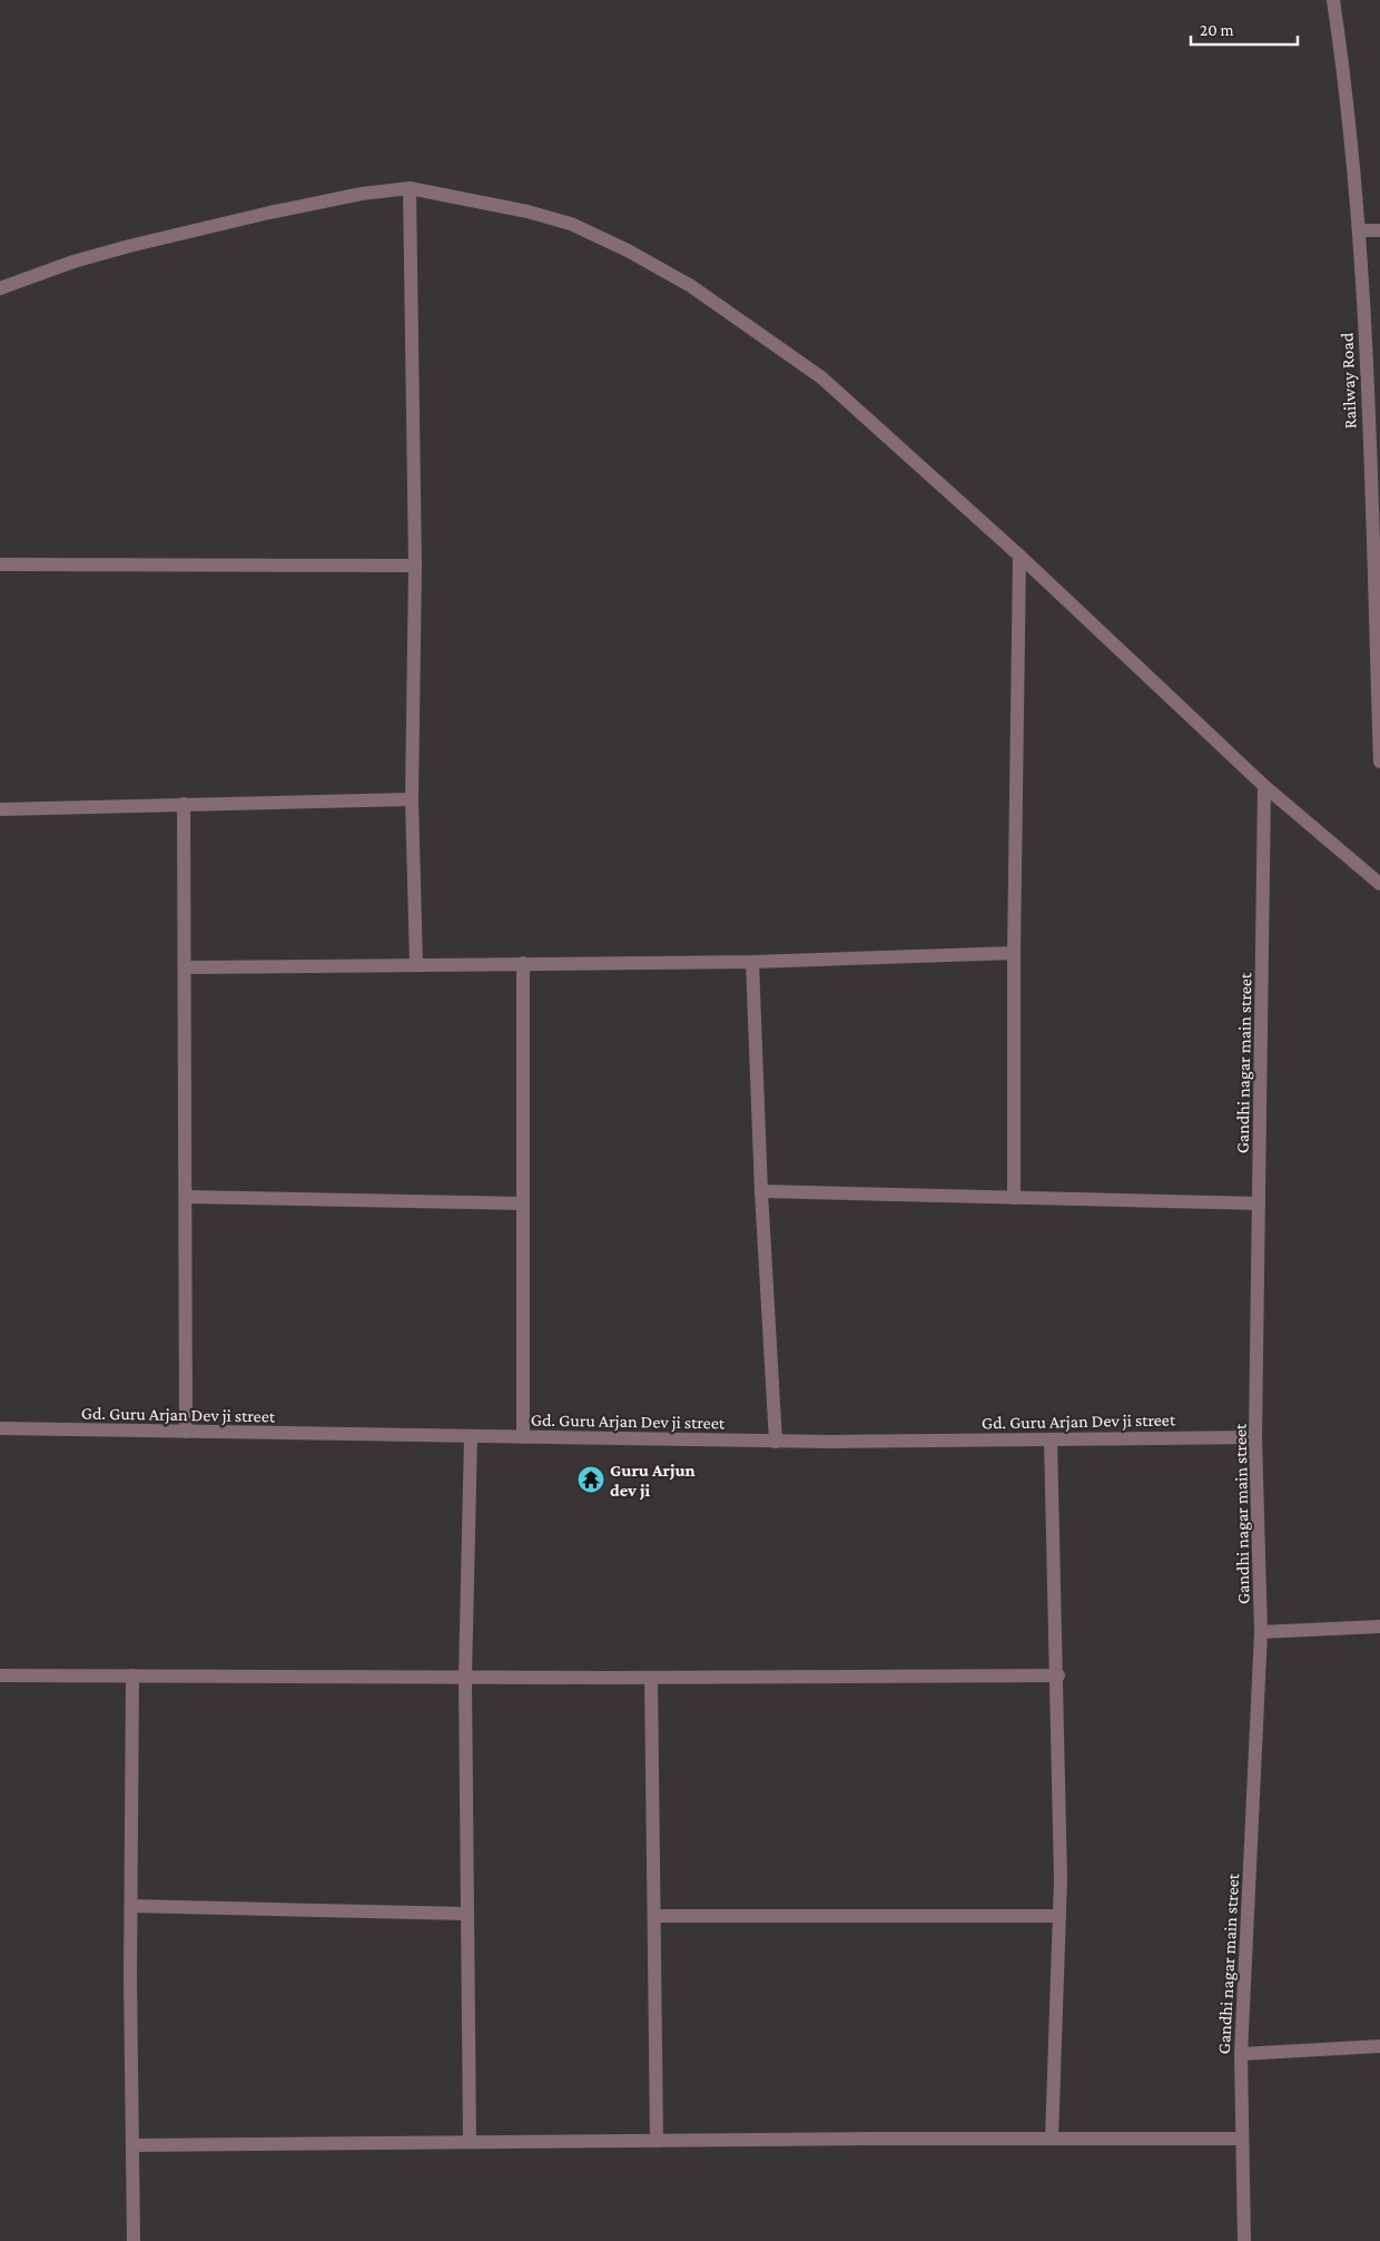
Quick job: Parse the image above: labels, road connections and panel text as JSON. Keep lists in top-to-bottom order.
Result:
{
  "streets": {
    "street": ["Railway Road", "Gandhi nagar main street", "Gd. Guru Arjan Dev ji street"]
  },
  "crossings": [
    ["Gandhi nagar main street", "Gd. Guru Arjan Dev ji street"]
  ],
  "places": {
    "temple": ["Guru Arjun dev ji"]
  },
  "scale_bar": "20 m"
}
